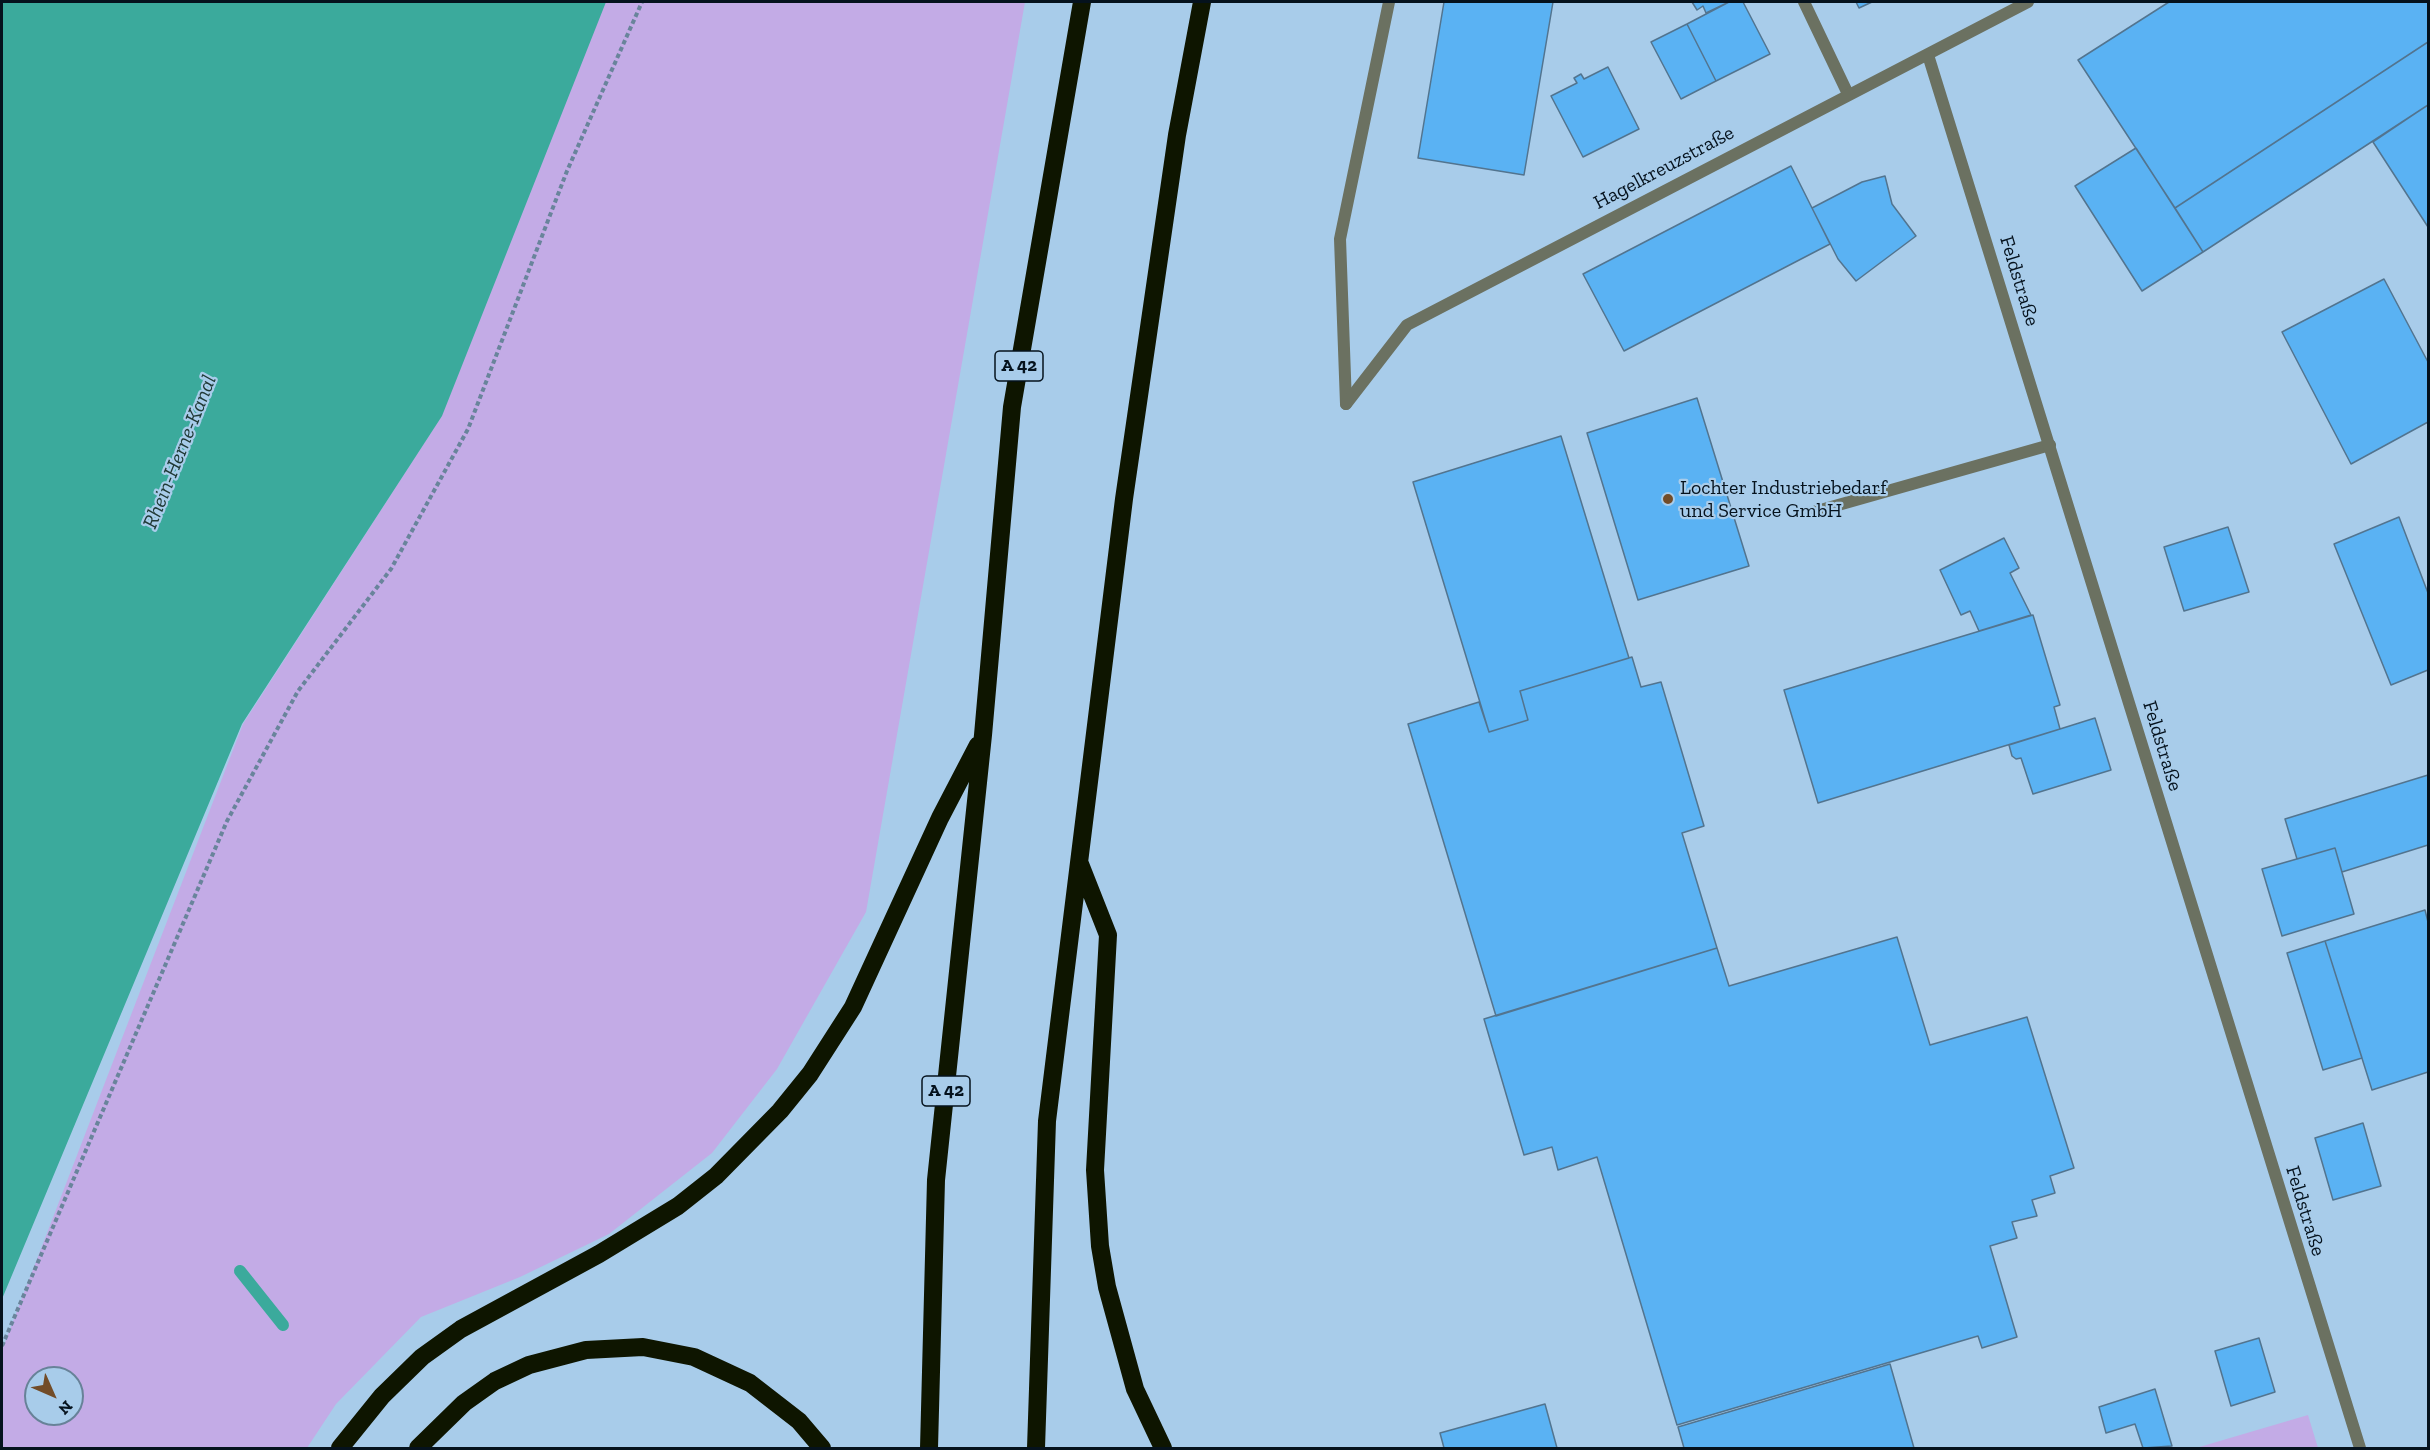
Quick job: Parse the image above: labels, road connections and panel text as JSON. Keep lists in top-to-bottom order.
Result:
{
  "streets": {
    "highway": ["A 42"],
    "street": ["Hagelkreuzstraße", "Feldstraße"]
  },
  "crossings": [
    ["Hagelkreuzstraße", "Feldstraße"]
  ],
  "water": ["Rhein-Herne-Kanal"],
  "places": ["Lochter Industriebedarf und Service GmbH"],
  "north": "bottom right"
}
